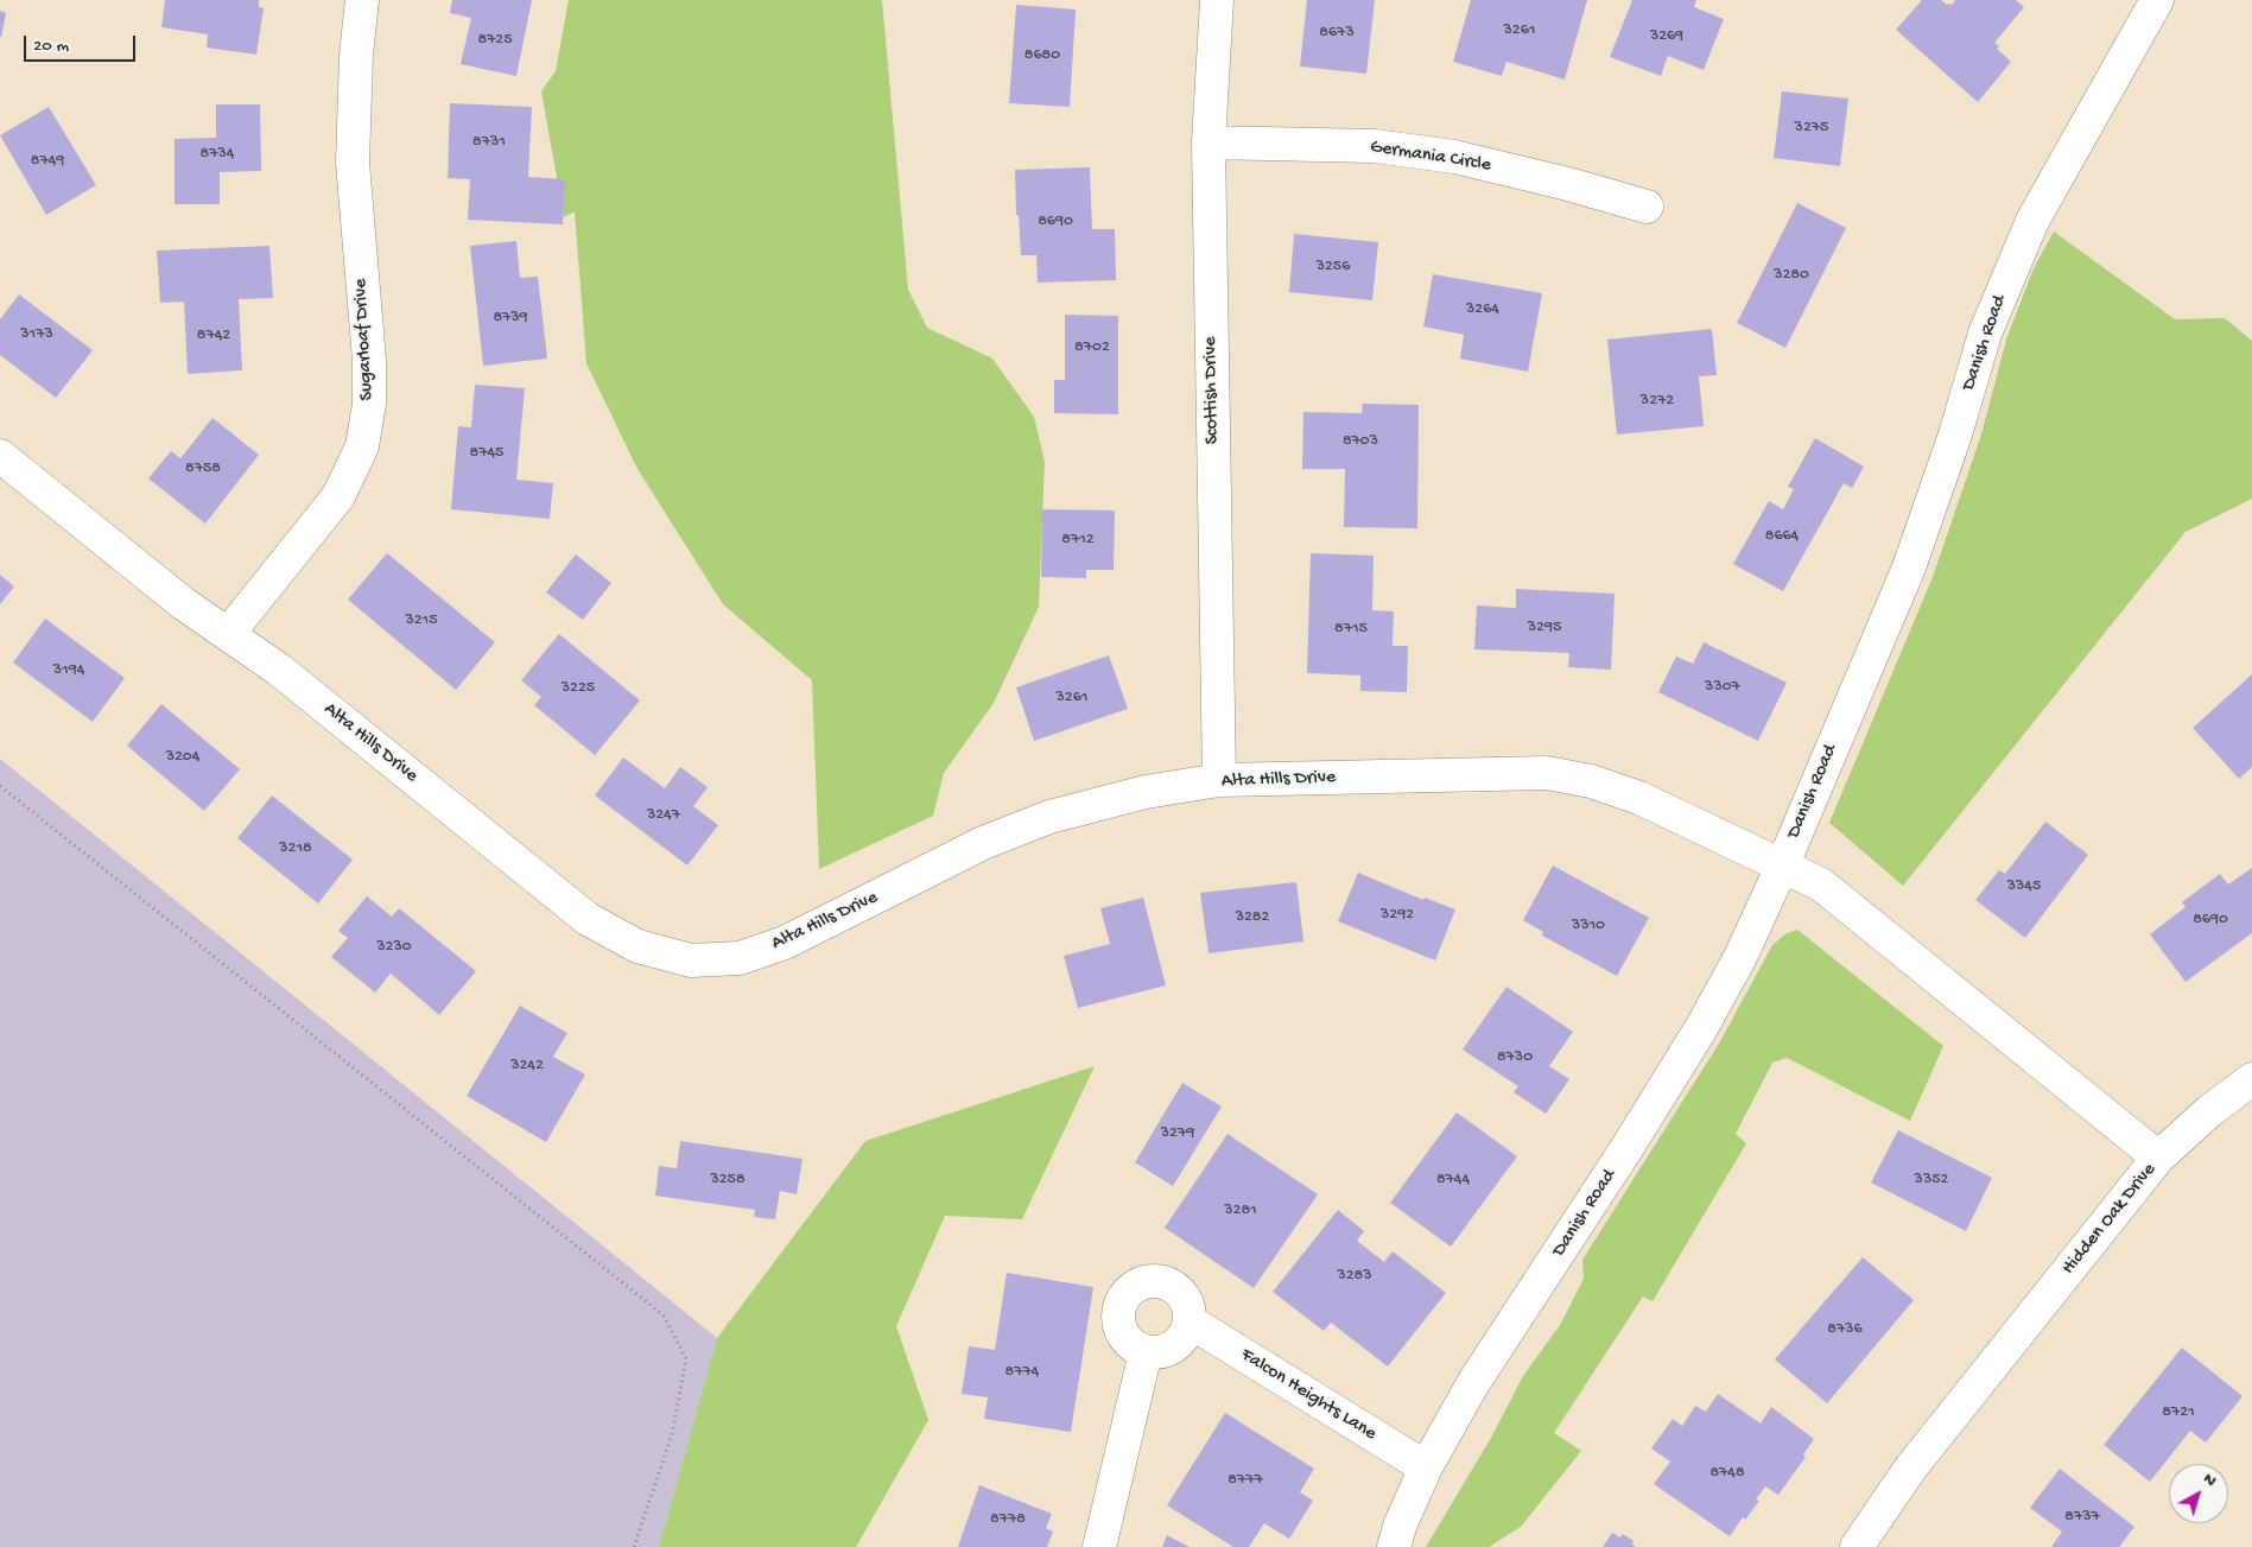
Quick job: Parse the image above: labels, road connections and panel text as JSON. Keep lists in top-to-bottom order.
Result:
{
  "streets": {
    "street": [
      "Germania Circle",
      "Sugarloaf Drive",
      "Danish Road",
      "Scottish Drive",
      "Alta Hills Drive",
      "Hidden Oak Drive",
      "Falcon Heights Lane"
    ]
  },
  "crossings": [
    ["Germania Circle", "Scottish Drive"],
    ["Sugarloaf Drive", "Alta Hills Drive"],
    ["Danish Road", "Alta Hills Drive"],
    ["Danish Road", "Hidden Oak Drive"],
    ["Danish Road", "Falcon Heights Lane"],
    ["Scottish Drive", "Alta Hills Drive"],
    ["Alta Hills Drive", "Hidden Oak Drive"]
  ],
  "house_numbers": [
    "3261",
    "8673",
    "3269",
    "8725",
    "8680",
    "3275",
    "8731",
    "8734",
    "8749",
    "8690",
    "3256",
    "3280",
    "3264",
    "8739",
    "3173",
    "8742",
    "8702",
    "3272",
    "8703",
    "8745",
    "8758",
    "8664",
    "8712",
    "3215",
    "3295",
    "8715",
    "3194",
    "3307",
    "3225",
    "3261",
    "3204",
    "3247",
    "3218",
    "3345",
    "3292",
    "3282",
    "8690",
    "3310",
    "3230",
    "8730",
    "3242",
    "3279",
    "3258",
    "8744",
    "3352",
    "3281",
    "3283",
    "8736",
    "8774",
    "8721",
    "8748",
    "8777",
    "8737",
    "8778"
  ],
  "scale_bar": "20 m",
  "north": "top right"
}
